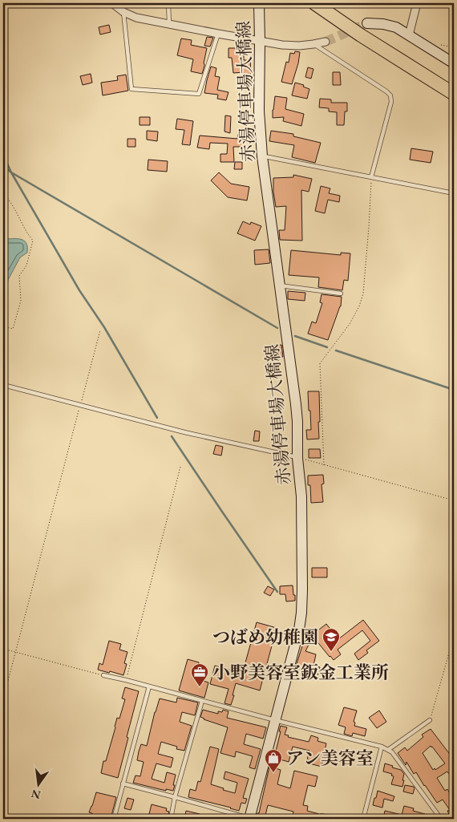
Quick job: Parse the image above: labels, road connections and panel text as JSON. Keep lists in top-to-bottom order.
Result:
{
  "streets": {
    "main road": ["赤湯停車場大橋線"]
  },
  "places": {
    "school or university": ["つばめ幼稚園"],
    "office": ["小野美容室鈑金工業所"],
    "shop": ["アン美容室"]
  },
  "north": "bottom"
}
